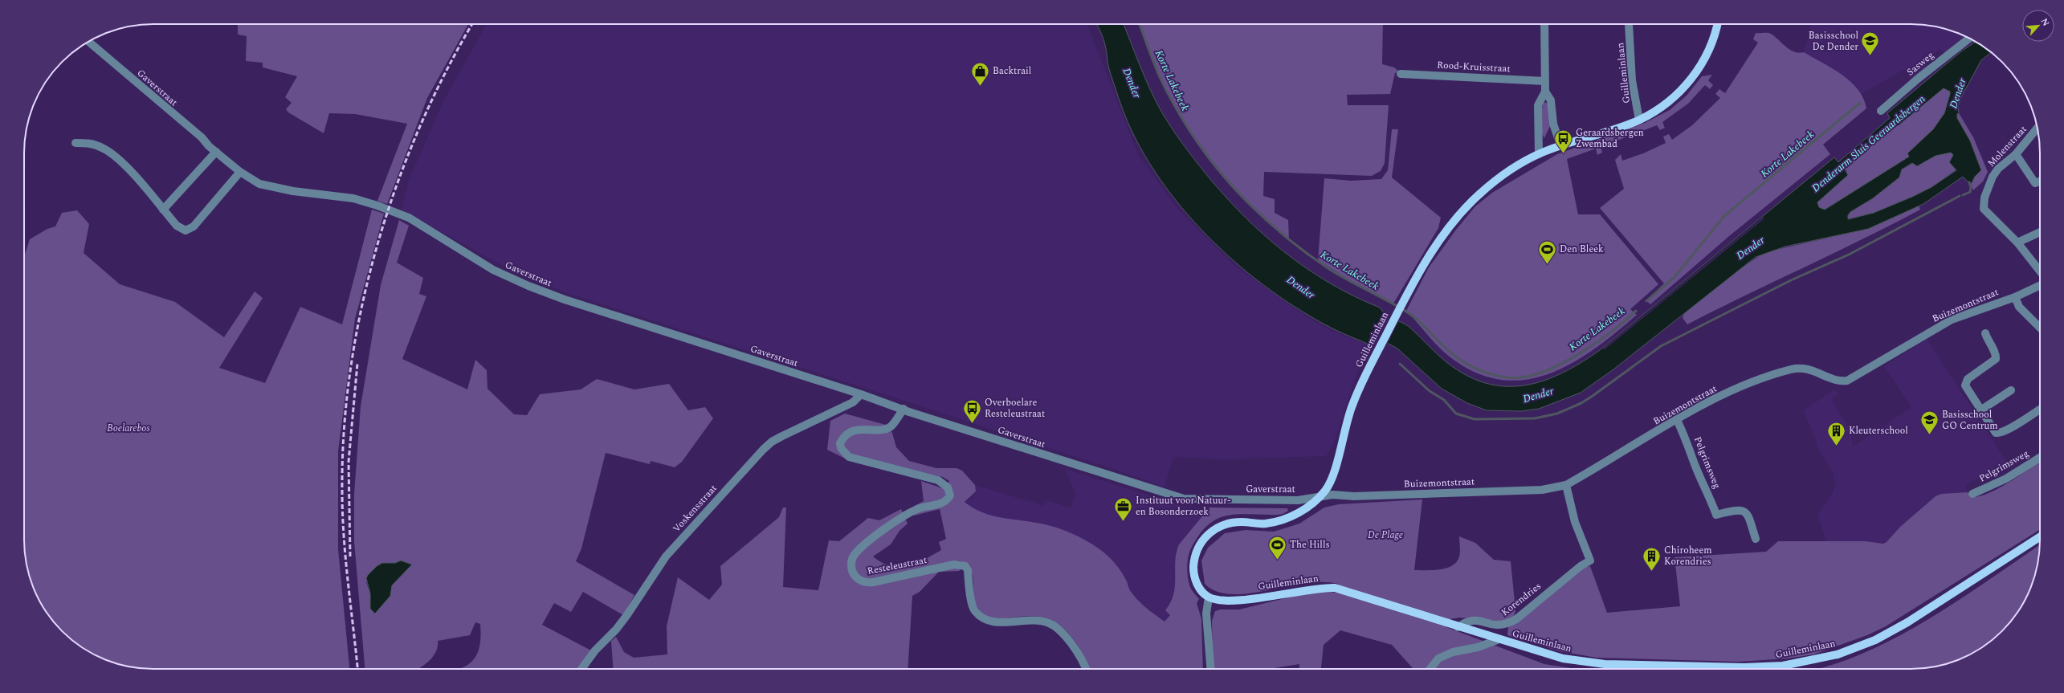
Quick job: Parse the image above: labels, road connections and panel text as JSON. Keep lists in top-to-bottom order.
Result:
{
  "streets": {
    "main road": ["Guilleminlaan"],
    "street": [
      "Sasweg",
      "Rood-Kruisstraat",
      "Gaverstraat",
      "Molenstraat",
      "Buizemontstraat",
      "Pelgrimsweg",
      "Voskensstraat",
      "Resteleustraat",
      "Korendries"
    ]
  },
  "crossings": [
    ["Guilleminlaan", "Gaverstraat"],
    ["Guilleminlaan", "Buizemontstraat"],
    ["Guilleminlaan", "Korendries"],
    ["Gaverstraat", "Buizemontstraat"],
    ["Gaverstraat", "Voskensstraat"],
    ["Gaverstraat", "Resteleustraat"],
    ["Buizemontstraat", "Pelgrimsweg"],
    ["Buizemontstraat", "Korendries"]
  ],
  "water": ["Korte Lakebeek", "Dender", "Denderarm Sluis Geeraardsbergen"],
  "parks": ["Boelarebos", "De Plage"],
  "places": {
    "school or university": ["Basisschool De Dender", "Basisschool GO Centrum"],
    "shop": ["Backtrail"],
    "bus stop": ["Geraardsbergen Zwembad", "Overboelare Resteleustraat"],
    "sports": ["Den Bleek", "The Hills"],
    "building": ["Kleuterschool", "Chiroheem Korendries"],
    "office": ["Instituut voor Natuur- en Bosonderzoek"]
  },
  "north": "top right"
}
